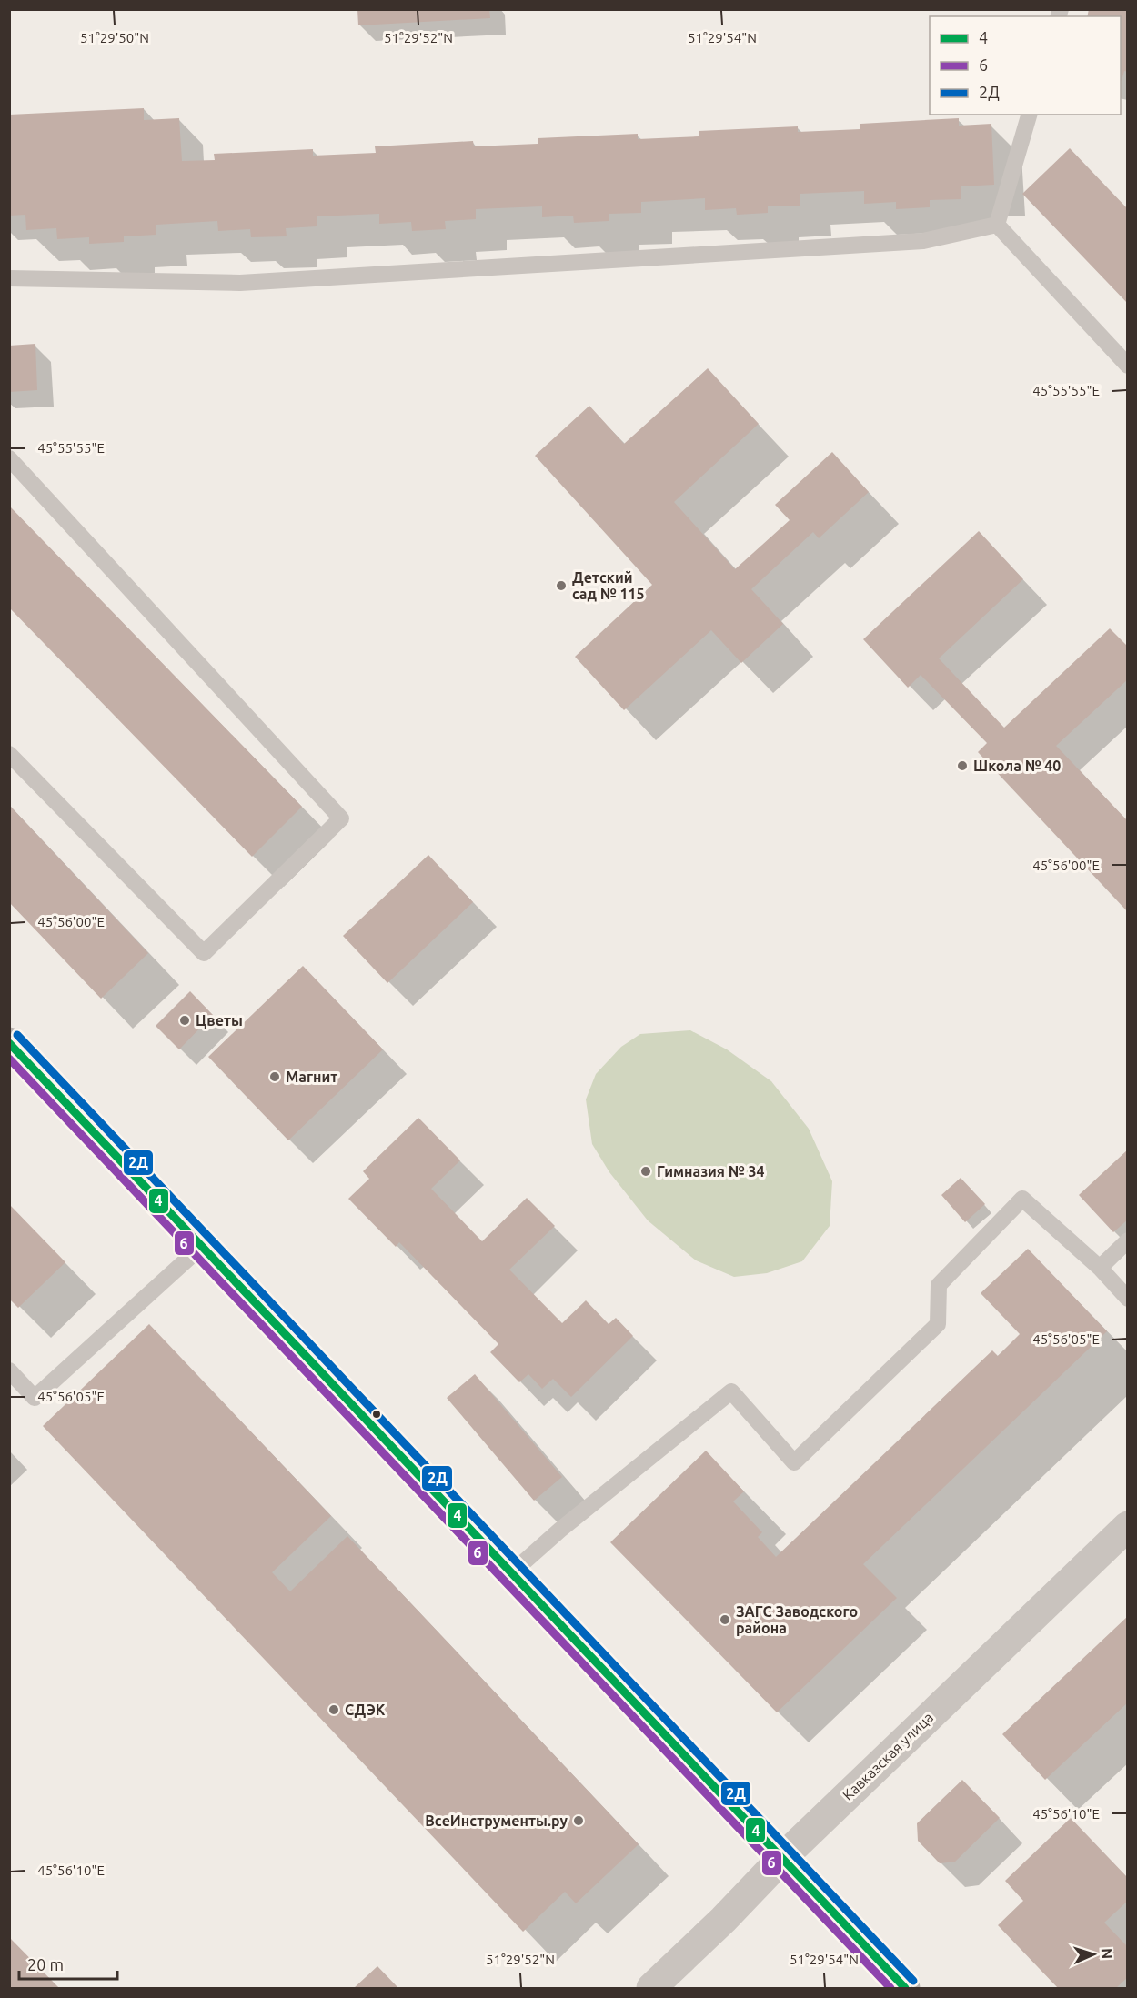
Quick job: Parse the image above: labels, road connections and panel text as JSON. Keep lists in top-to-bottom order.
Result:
{
  "streets": {
    "street": ["Кавказская улица"]
  },
  "places": [
    "Детский сад № 115",
    "Школа № 40",
    "Цветы",
    "Магнит",
    "Гимназия № 34",
    "ЗАГС Заводского района",
    "СДЭК",
    "ВсеИнструменты.ру"
  ],
  "lines": ["transit line 2Д", "transit line 4", "transit line 6"],
  "legend": ["4", "6", "2Д"],
  "scale_bar": "20 m",
  "north": "right",
  "coordinates": [
    "51°29'50\"N",
    "51°29'52\"N",
    "51°29'54\"N",
    "45°55'55\"E",
    "45°56'00\"E",
    "45°56'05\"E",
    "45°56'10\"E"
  ]
}
